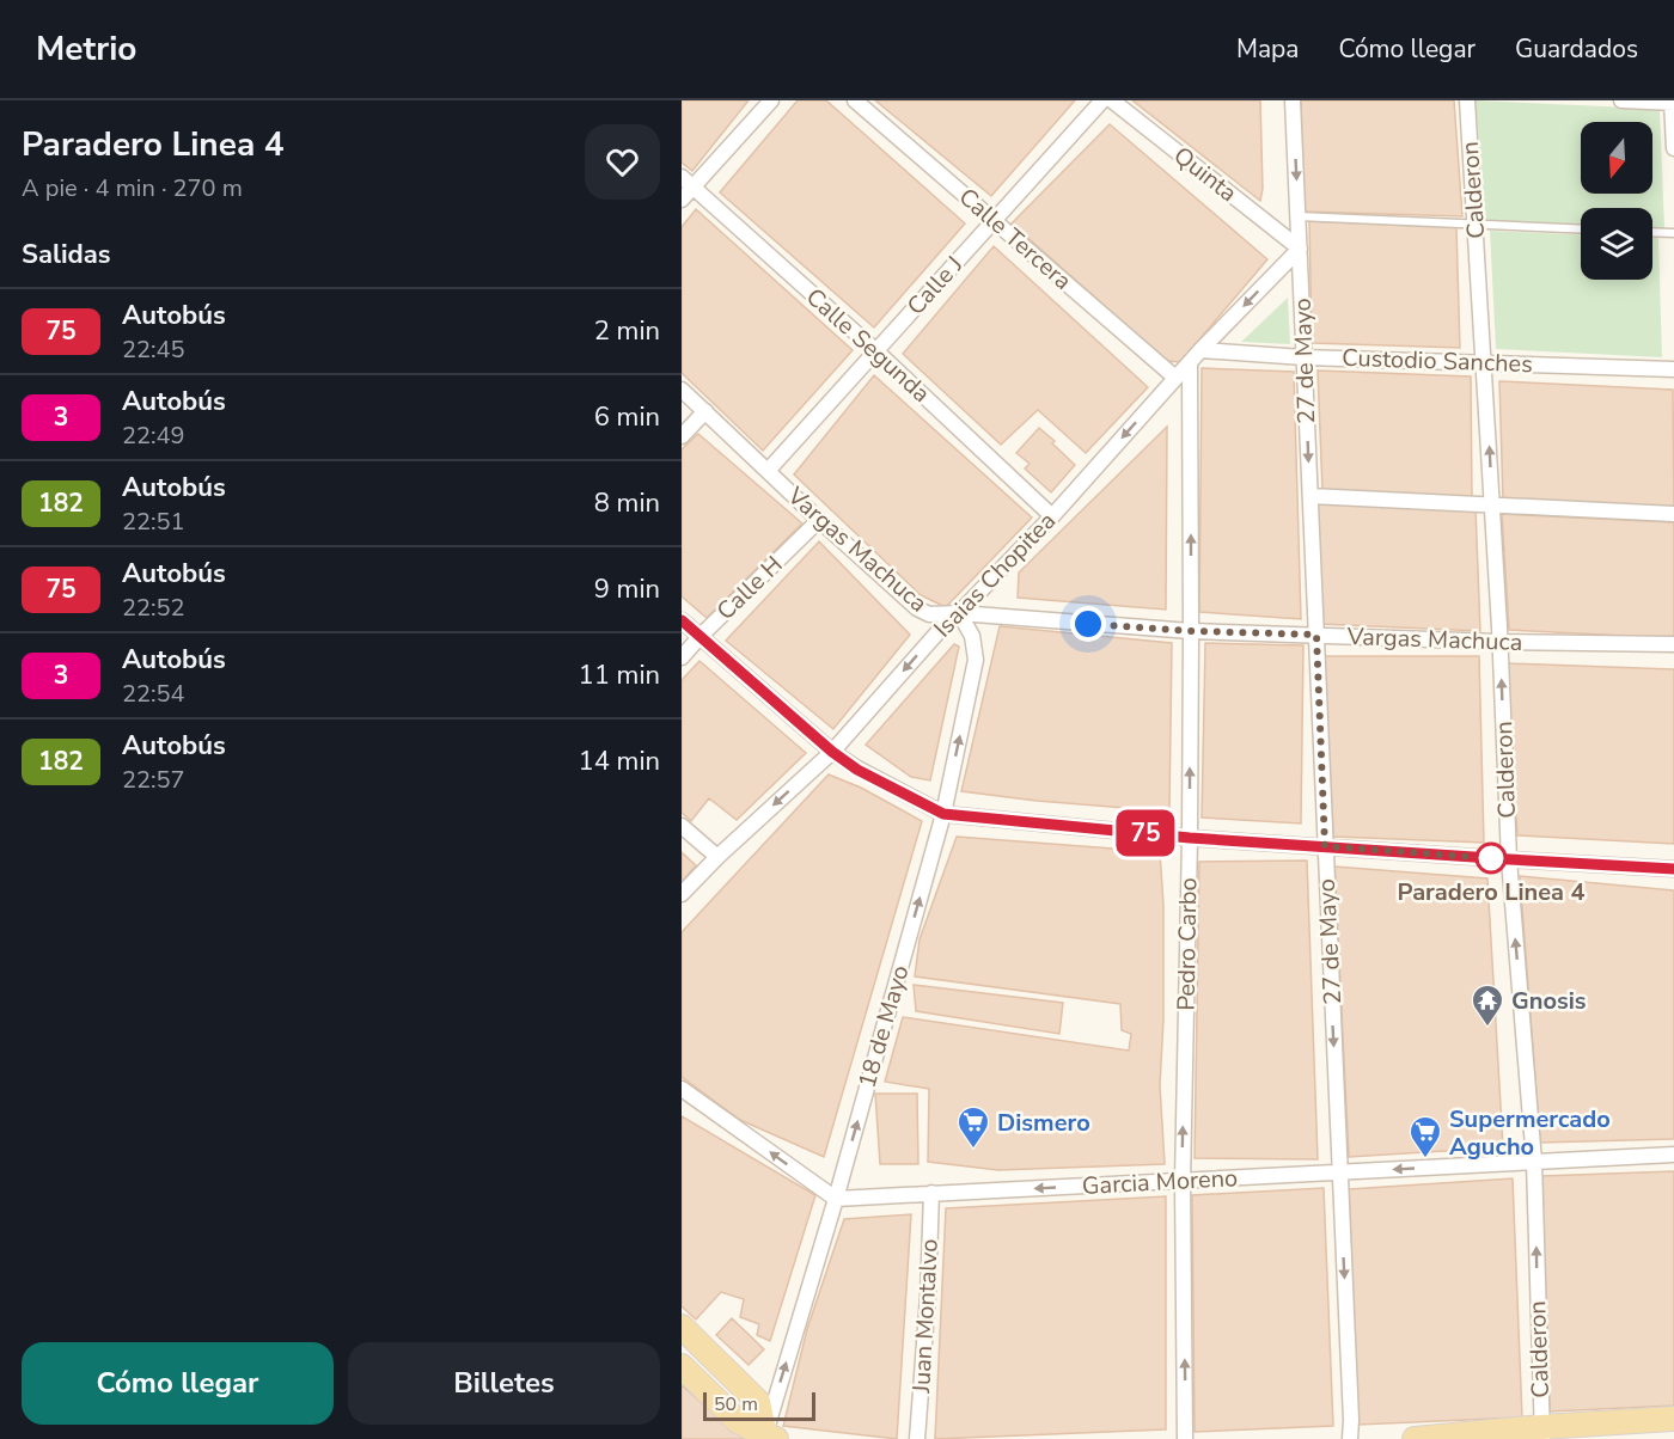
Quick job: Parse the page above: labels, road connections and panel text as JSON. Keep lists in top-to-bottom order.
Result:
{
  "streets": {
    "street": [
      "Quinta",
      "Calderon",
      "Calle Tercera",
      "Calle J",
      "Calle Segunda",
      "27 de Mayo",
      "Custodio Sanches",
      "Vargas Machuca",
      "Isaias Chopitea",
      "Calle H",
      "Pedro Carbo",
      "18 de Mayo",
      "Garcia Moreno",
      "Juan Montalvo"
    ]
  },
  "crossings": [
    ["Quinta", "27 de Mayo"],
    ["Quinta", "Isaias Chopitea"],
    ["Calderon", "Custodio Sanches"],
    ["Calderon", "Vargas Machuca"],
    ["Calderon", "Garcia Moreno"],
    ["Calle Tercera", "Calle J"],
    ["Calle Tercera", "Isaias Chopitea"],
    ["Calle J", "Calle Segunda"],
    ["Calle J", "Vargas Machuca"],
    ["Calle Segunda", "Isaias Chopitea"],
    ["27 de Mayo", "Custodio Sanches"],
    ["27 de Mayo", "Vargas Machuca"],
    ["27 de Mayo", "Isaias Chopitea"],
    ["27 de Mayo", "Garcia Moreno"],
    ["Custodio Sanches", "Isaias Chopitea"],
    ["Vargas Machuca", "Isaias Chopitea"],
    ["Vargas Machuca", "Calle H"],
    ["Vargas Machuca", "Pedro Carbo"],
    ["Vargas Machuca", "18 de Mayo"],
    ["Isaias Chopitea", "Pedro Carbo"],
    ["Isaias Chopitea", "18 de Mayo"],
    ["Pedro Carbo", "Garcia Moreno"],
    ["18 de Mayo", "Garcia Moreno"],
    ["Garcia Moreno", "Juan Montalvo"]
  ],
  "one_way": [
    "Calderon",
    "27 de Mayo",
    "Isaias Chopitea",
    "Pedro Carbo",
    "18 de Mayo",
    "Garcia Moreno"
  ],
  "places": {
    "other": ["Paradero Linea 4"],
    "temple": ["Gnosis"],
    "supermarket": ["Dismero", "Supermercado Agucho"]
  },
  "lines": ["bus line 75"],
  "scale_bar": "50 m",
  "north": "bottom",
  "page": {
    "header": "Metrio",
    "nav": ["Mapa", "Cómo llegar", "Guardados"],
    "heading": [
      ["Paradero Linea 4", "A pie · 4 min · 270 m"],
      "Salidas"
    ],
    "on_map": "75",
    "list": [
      {
        "mark": "75",
        "name": "Autobús",
        "note": "22:45",
        "value": "2 min"
      },
      {
        "mark": "3",
        "name": "Autobús",
        "note": "22:49",
        "value": "6 min"
      },
      {
        "mark": "182",
        "name": "Autobús",
        "note": "22:51",
        "value": "8 min"
      },
      {
        "mark": "75",
        "name": "Autobús",
        "note": "22:52",
        "value": "9 min"
      },
      {
        "mark": "3",
        "name": "Autobús",
        "note": "22:54",
        "value": "11 min"
      },
      {
        "mark": "182",
        "name": "Autobús",
        "note": "22:57",
        "value": "14 min"
      }
    ],
    "buttons": ["Cómo llegar", "Billetes"],
    "scale": "50 m"
  }
}
